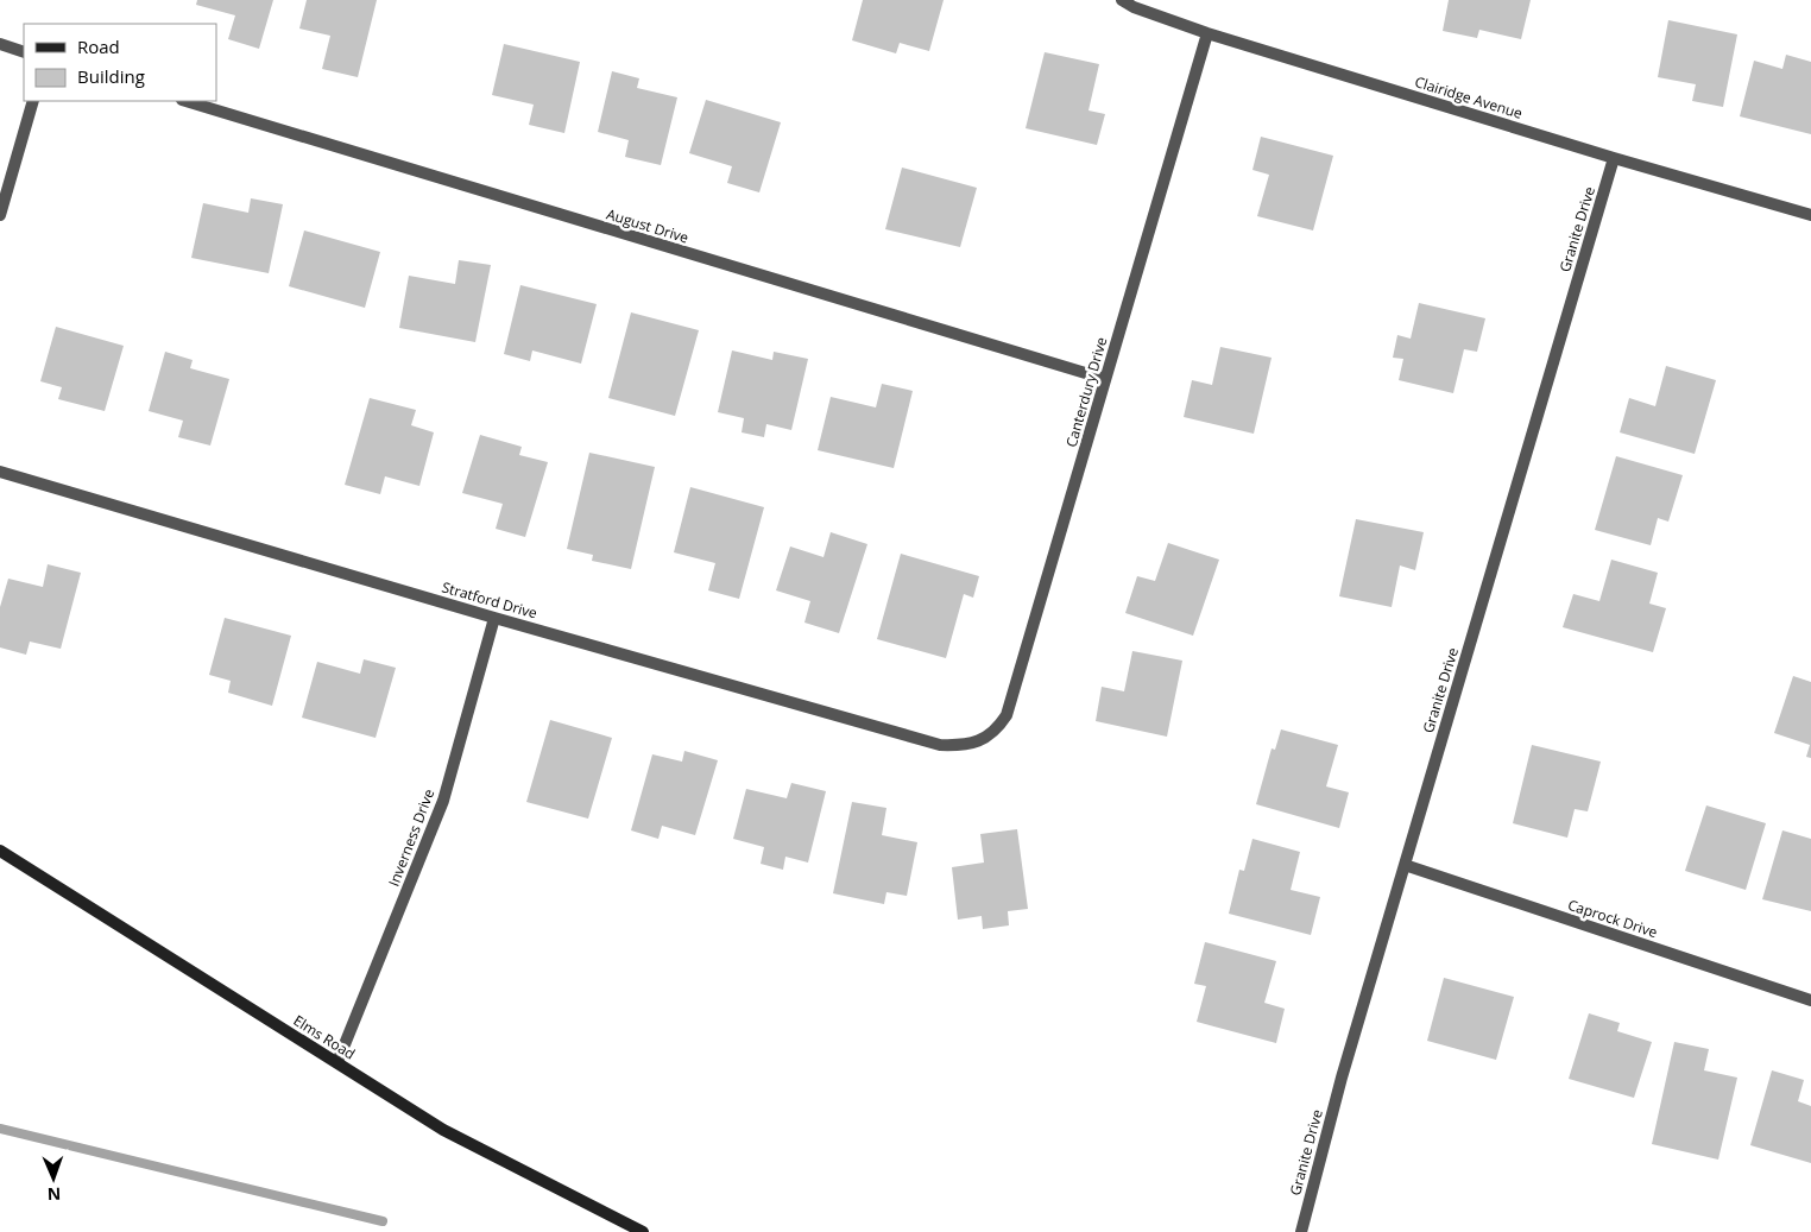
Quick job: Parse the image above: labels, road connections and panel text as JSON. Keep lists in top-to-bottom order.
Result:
{
  "streets": {
    "main road": ["Elms Road"],
    "street": [
      "Clairidge Avenue",
      "August Drive",
      "Granite Drive",
      "Canterdury Drive",
      "Stratford Drive",
      "Inverness Drive",
      "Caprock Drive"
    ]
  },
  "crossings": [
    ["Clairidge Avenue", "Granite Drive"],
    ["Clairidge Avenue", "Canterdury Drive"],
    ["August Drive", "Canterdury Drive"],
    ["Granite Drive", "Caprock Drive"],
    ["Canterdury Drive", "Stratford Drive"],
    ["Stratford Drive", "Inverness Drive"],
    ["Inverness Drive", "Elms Road"]
  ],
  "legend": ["Road", "Building"],
  "north": "bottom"
}
